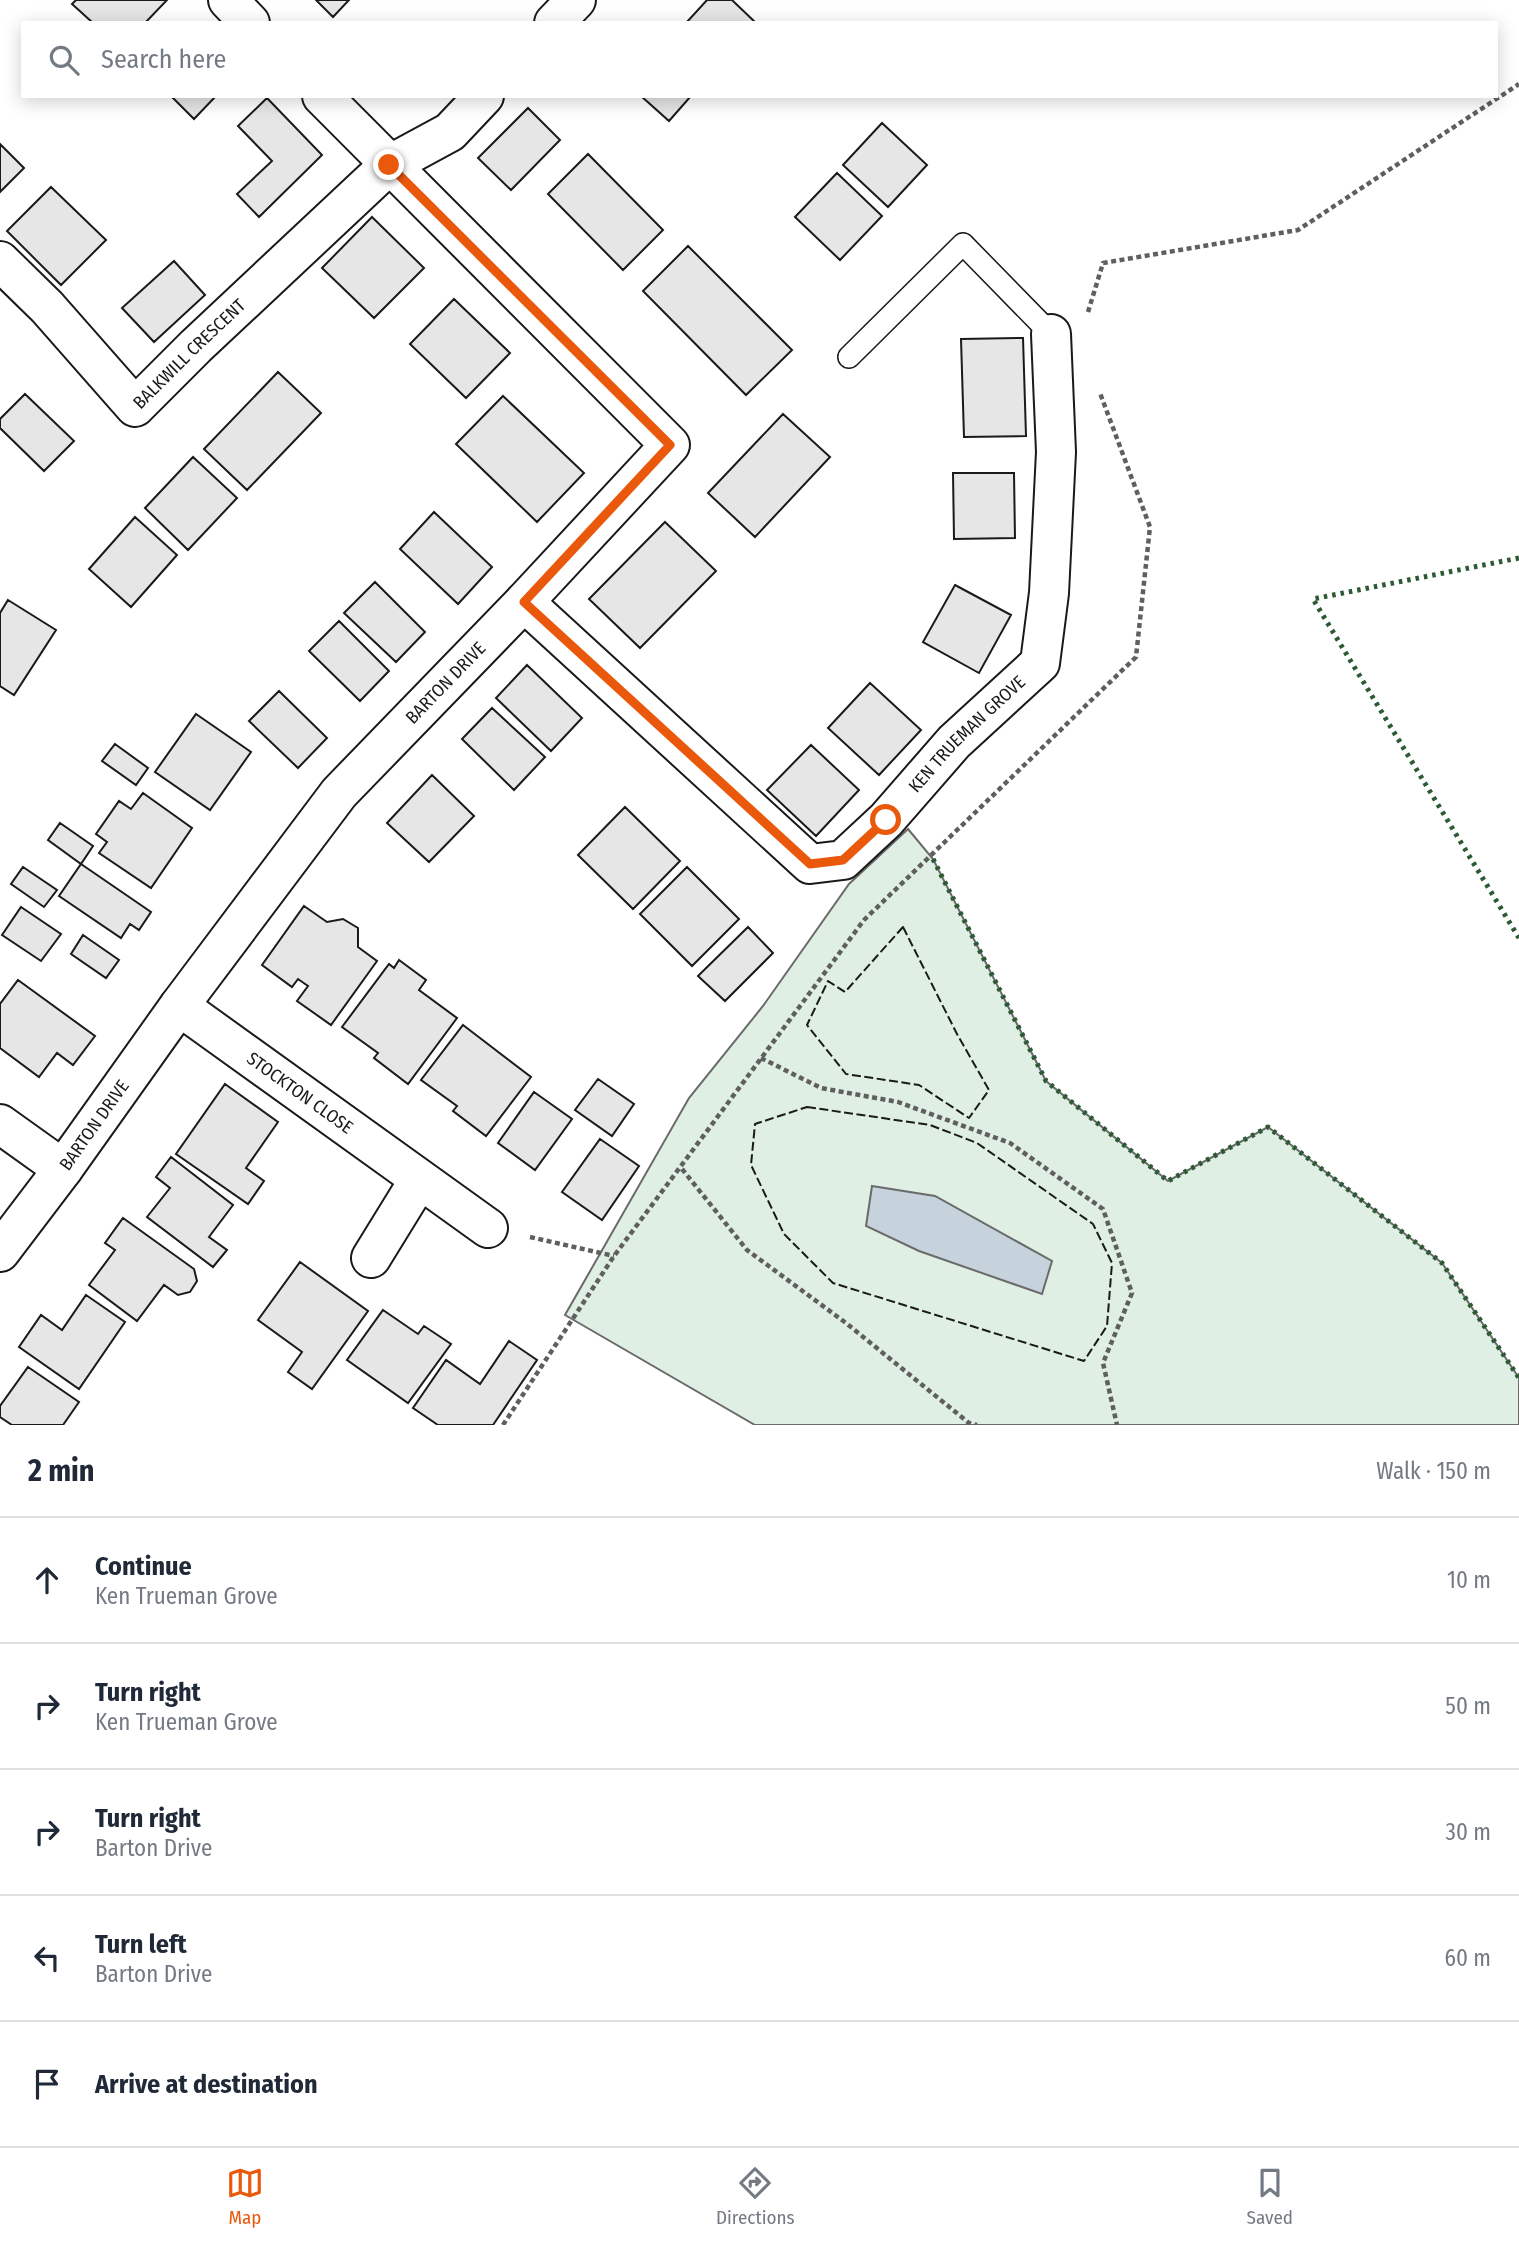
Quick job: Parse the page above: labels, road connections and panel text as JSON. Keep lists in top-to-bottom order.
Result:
{
  "streets": {
    "street": [
      "BALKWILL CRESCENT",
      "BARTON DRIVE",
      "KEN TRUEMAN GROVE",
      "STOCKTON CLOSE"
    ]
  },
  "crossings": [
    ["BALKWILL CRESCENT", "BARTON DRIVE"],
    ["BARTON DRIVE", "KEN TRUEMAN GROVE"],
    ["BARTON DRIVE", "STOCKTON CLOSE"]
  ],
  "page": {
    "search": "Search here",
    "heading": ["2 min", "Walk · 150 m"],
    "list": [
      ["Continue", "Ken Trueman Grove", "10 m"],
      ["Turn right", "Ken Trueman Grove", "50 m"],
      ["Turn right", "Barton Drive", "30 m"],
      ["Turn left", "Barton Drive", "60 m"],
      "Arrive at destination"
    ],
    "nav": ["Map", "Directions", "Saved"]
  }
}
